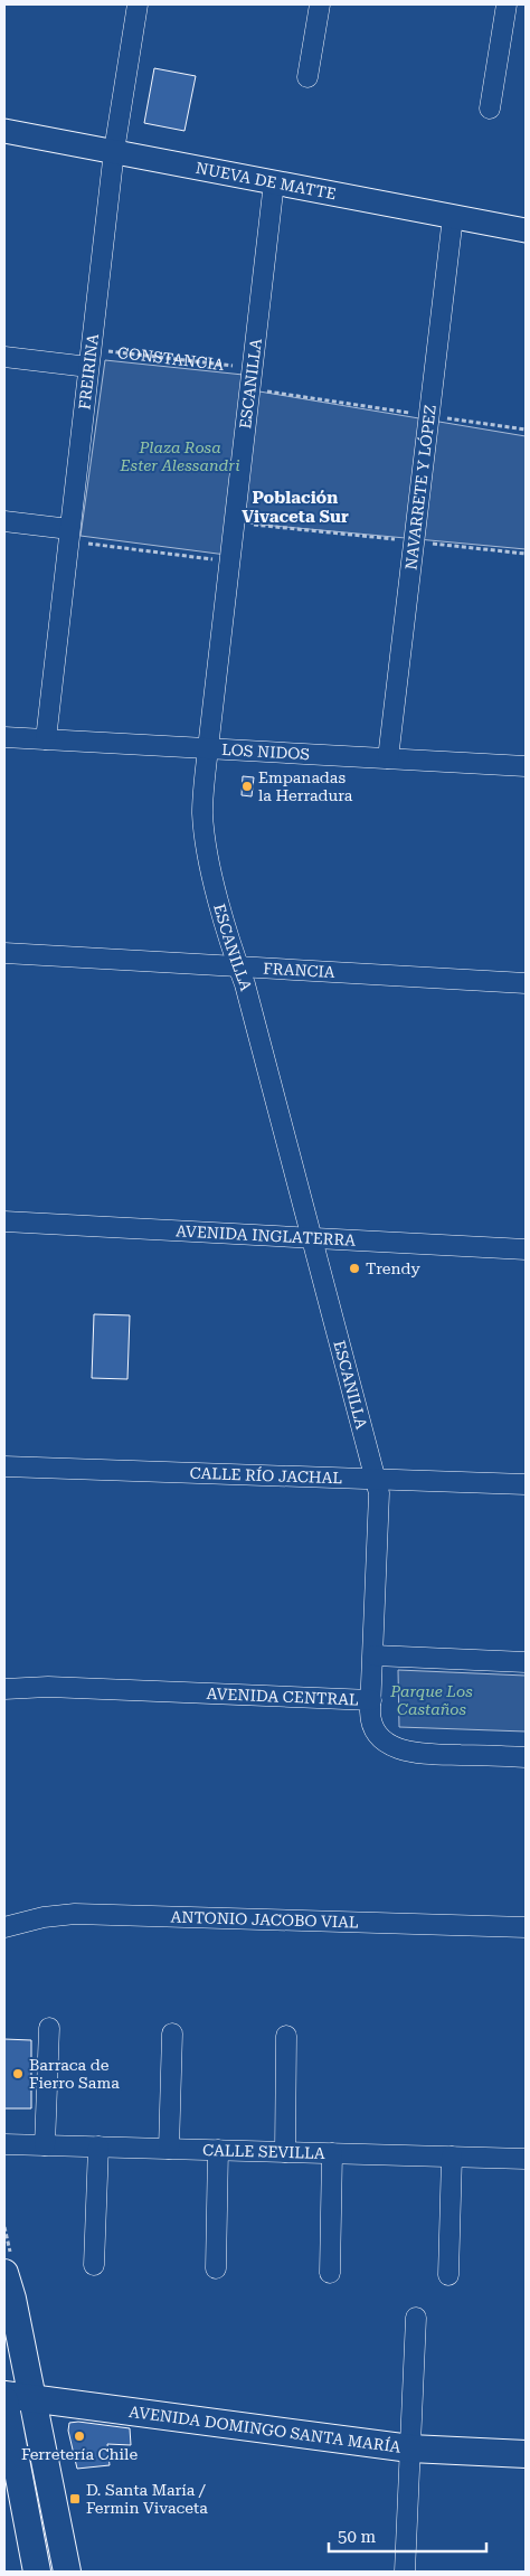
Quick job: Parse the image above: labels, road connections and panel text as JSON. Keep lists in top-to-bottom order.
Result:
{
  "streets": {
    "main road": ["AVENIDA DOMINGO SANTA MARÍA"],
    "street": [
      "NUEVA DE MATTE",
      "FREIRINA",
      "ESCANILLA",
      "NAVARRETE Y LÓPEZ",
      "LOS NIDOS",
      "FRANCIA",
      "AVENIDA INGLATERRA",
      "CALLE RÍO JACHAL",
      "AVENIDA CENTRAL",
      "ANTONIO JACOBO VIAL",
      "CALLE SEVILLA"
    ],
    "path": ["CONSTANCIA"]
  },
  "crossings": [
    ["NUEVA DE MATTE", "FREIRINA"],
    ["NUEVA DE MATTE", "ESCANILLA"],
    ["NUEVA DE MATTE", "NAVARRETE Y LÓPEZ"],
    ["CONSTANCIA", "FREIRINA"],
    ["CONSTANCIA", "ESCANILLA"],
    ["FREIRINA", "LOS NIDOS"],
    ["ESCANILLA", "LOS NIDOS"],
    ["ESCANILLA", "FRANCIA"],
    ["ESCANILLA", "AVENIDA INGLATERRA"],
    ["ESCANILLA", "CALLE RÍO JACHAL"],
    ["ESCANILLA", "AVENIDA CENTRAL"],
    ["NAVARRETE Y LÓPEZ", "LOS NIDOS"]
  ],
  "districts": ["Población Vivaceta Sur"],
  "parks": ["Plaza Rosa Ester Alessandri", "Parque Los Castaños"],
  "places": {
    "other": [
      "Empanadas la Herradura",
      "Trendy",
      "Barraca de Fierro Sama",
      "Ferretería Chile"
    ],
    "transit": ["D. Santa María / Fermin Vivaceta"]
  },
  "scale_bar": "50 m"
}
